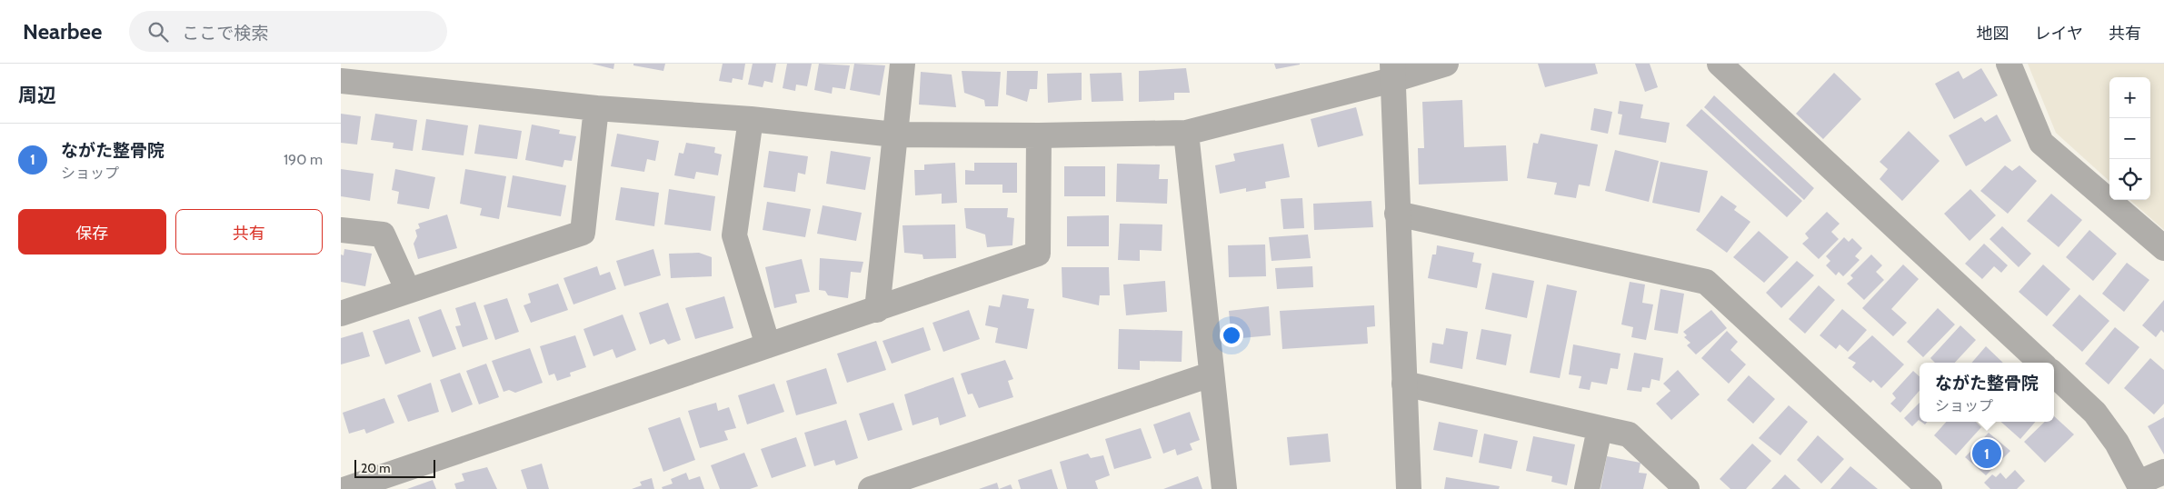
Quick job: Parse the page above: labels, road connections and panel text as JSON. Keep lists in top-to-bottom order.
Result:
{
  "scale_bar": "20 m",
  "page": {
    "header": "Nearbee",
    "search": "ここで検索",
    "nav": ["地図", "レイヤ", "共有"],
    "heading": "周辺",
    "map_buttons": ["+", "−"],
    "list": [
      {
        "mark": "1",
        "name": "ながた整骨院",
        "note": "ショップ",
        "value": "190 m"
      }
    ],
    "buttons": ["保存", "共有"],
    "popup": ["ながた整骨院", "ショップ"],
    "pins": "1",
    "scale": "20 m"
  }
}
